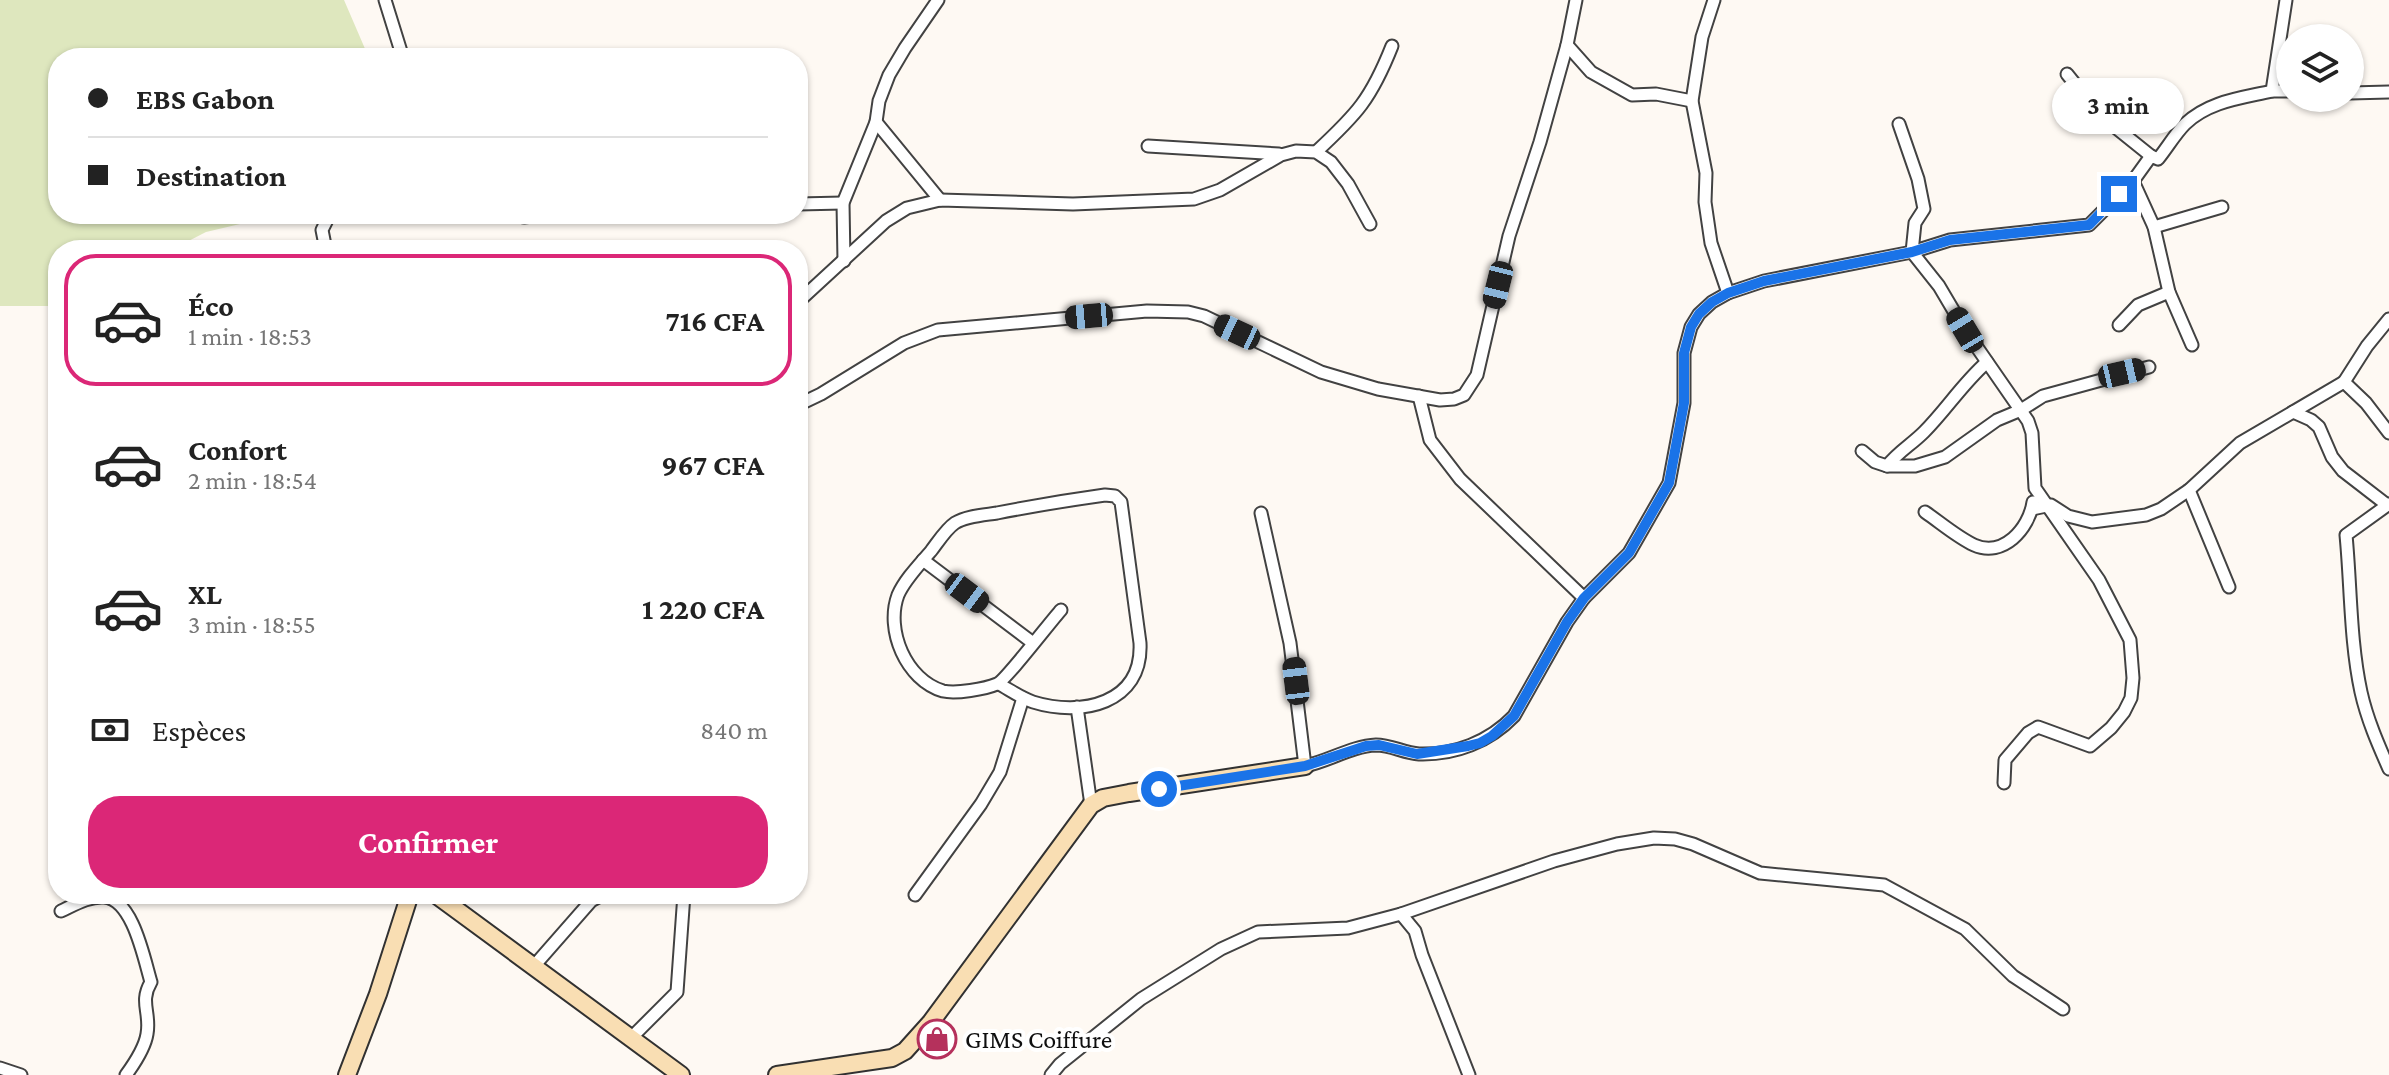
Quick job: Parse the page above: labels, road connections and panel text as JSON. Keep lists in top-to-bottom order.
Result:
{
  "places": {
    "shop": ["GIMS Coiffure"]
  },
  "page": {
    "banner": ["EBS Gabon", "Destination"],
    "bubble": "3 min",
    "list": [
      {
        "name": "Éco",
        "note": "1 min · 18:53",
        "value": "716 CFA"
      },
      {
        "name": "Confort",
        "note": "2 min · 18:54",
        "value": "967 CFA"
      },
      {
        "name": "XL",
        "note": "3 min · 18:55",
        "value": "1 220 CFA"
      }
    ],
    "pay": ["Espèces", "840 m"],
    "buttons": "Confirmer"
  }
}
